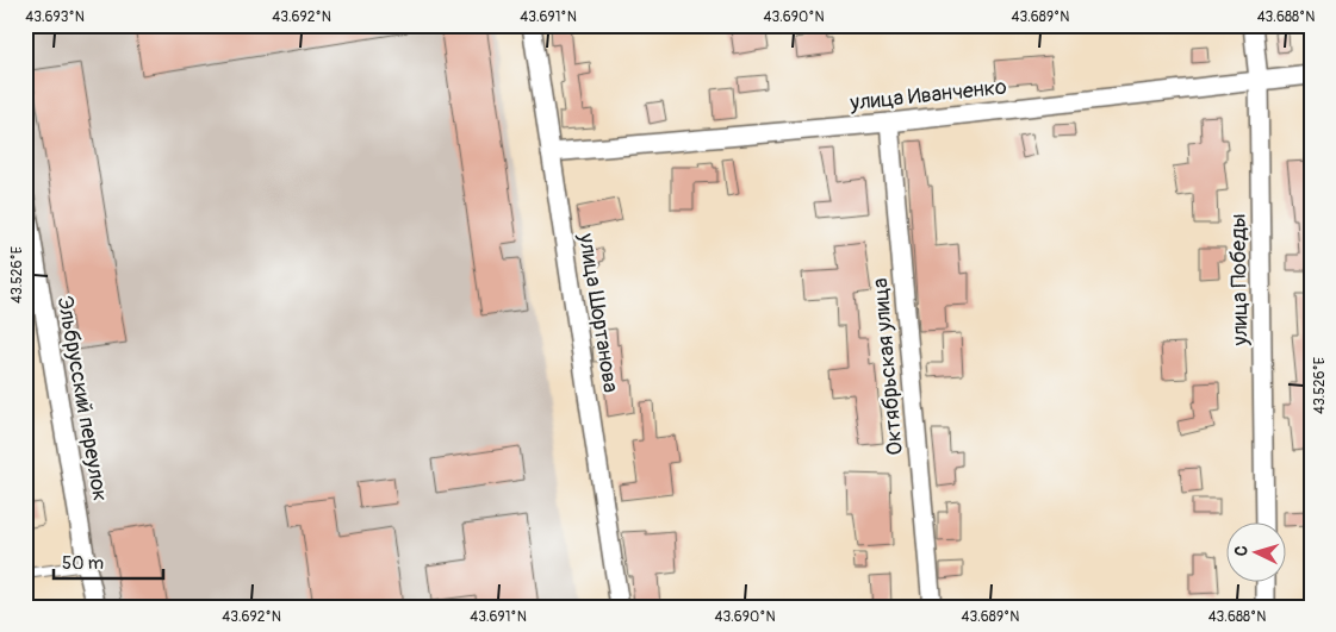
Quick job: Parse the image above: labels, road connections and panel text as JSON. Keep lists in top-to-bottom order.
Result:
{
  "streets": {
    "street": [
      "улица Иванченко",
      "улица Победы",
      "улица Шортанова",
      "Октябрьская улица",
      "Эльбрусский переулок"
    ]
  },
  "crossings": [
    ["улица Иванченко", "улица Победы"],
    ["улица Иванченко", "улица Шортанова"],
    ["улица Иванченко", "Октябрьская улица"]
  ],
  "scale_bar": "50 m",
  "north": "left",
  "coordinates": [
    "43.693°N",
    "43.692°N",
    "43.691°N",
    "43.690°N",
    "43.689°N",
    "43.688°N",
    "43.526°E"
  ]
}
